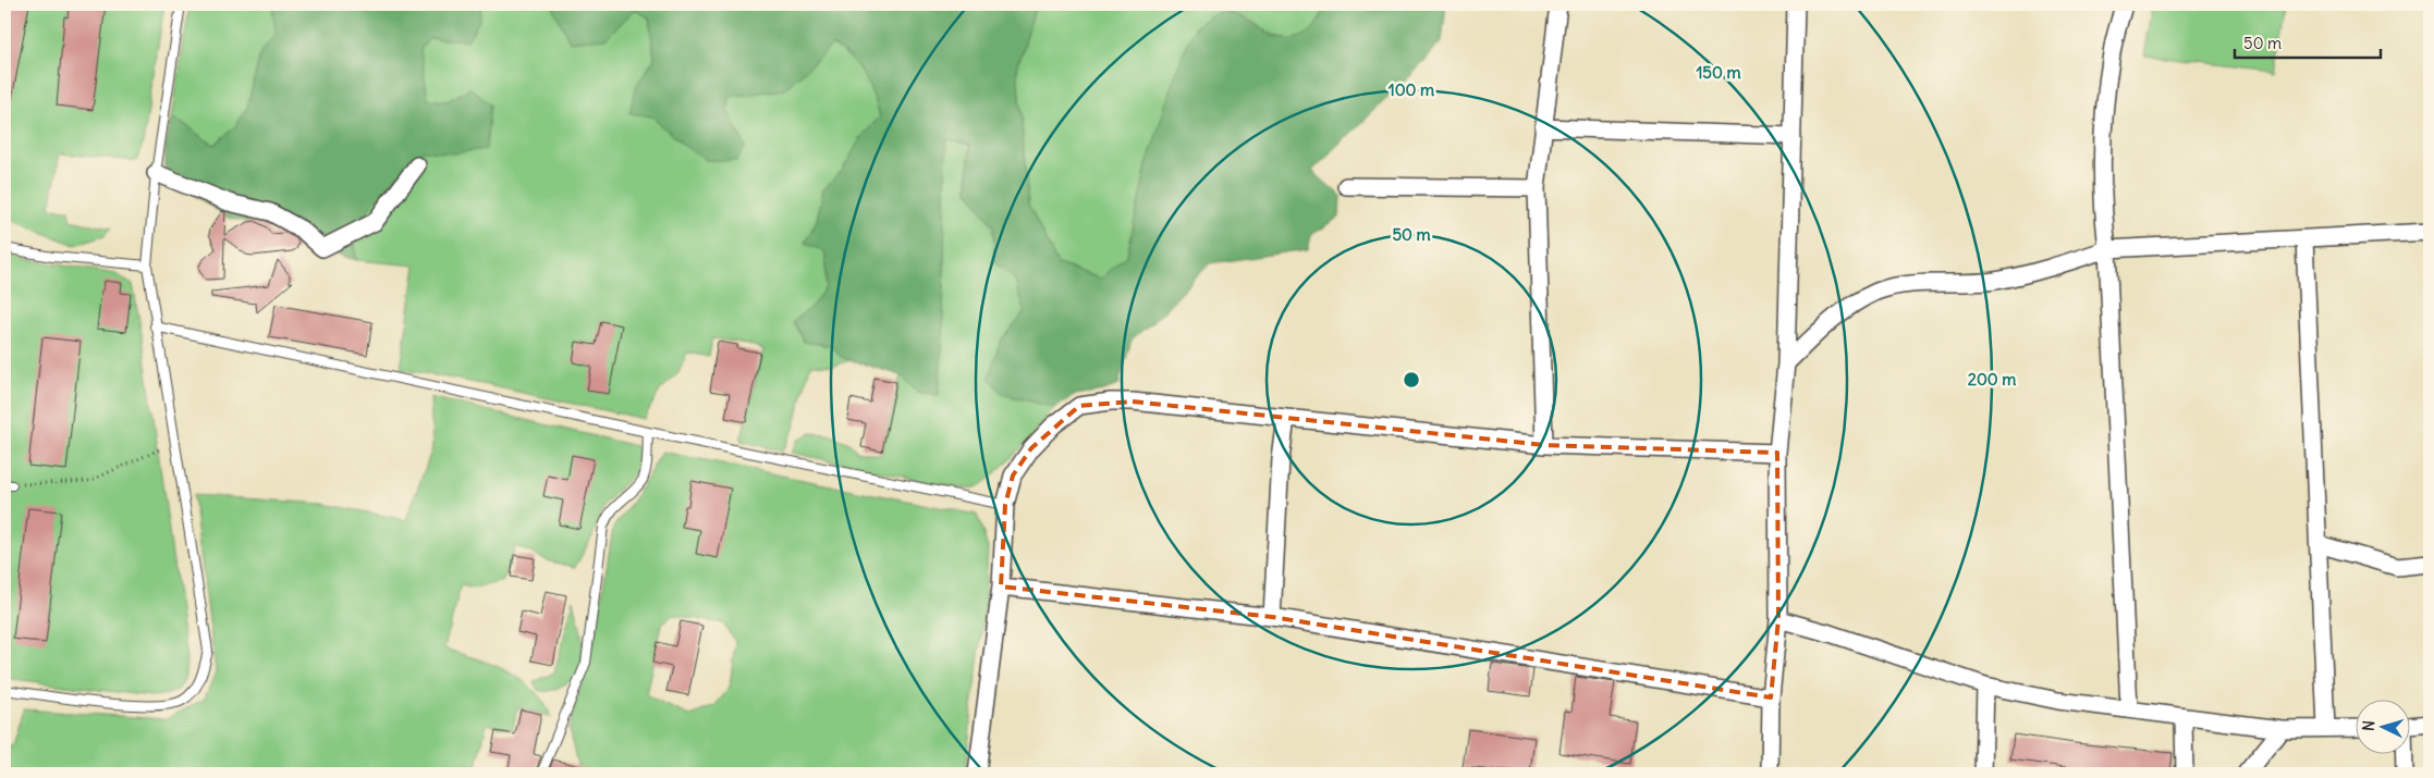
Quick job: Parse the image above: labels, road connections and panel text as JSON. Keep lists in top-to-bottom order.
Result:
{
  "scale_bar": "50 m",
  "north": "left",
  "rings": [
    "150 m",
    "100 m",
    "50 m",
    "200 m"
  ]
}
